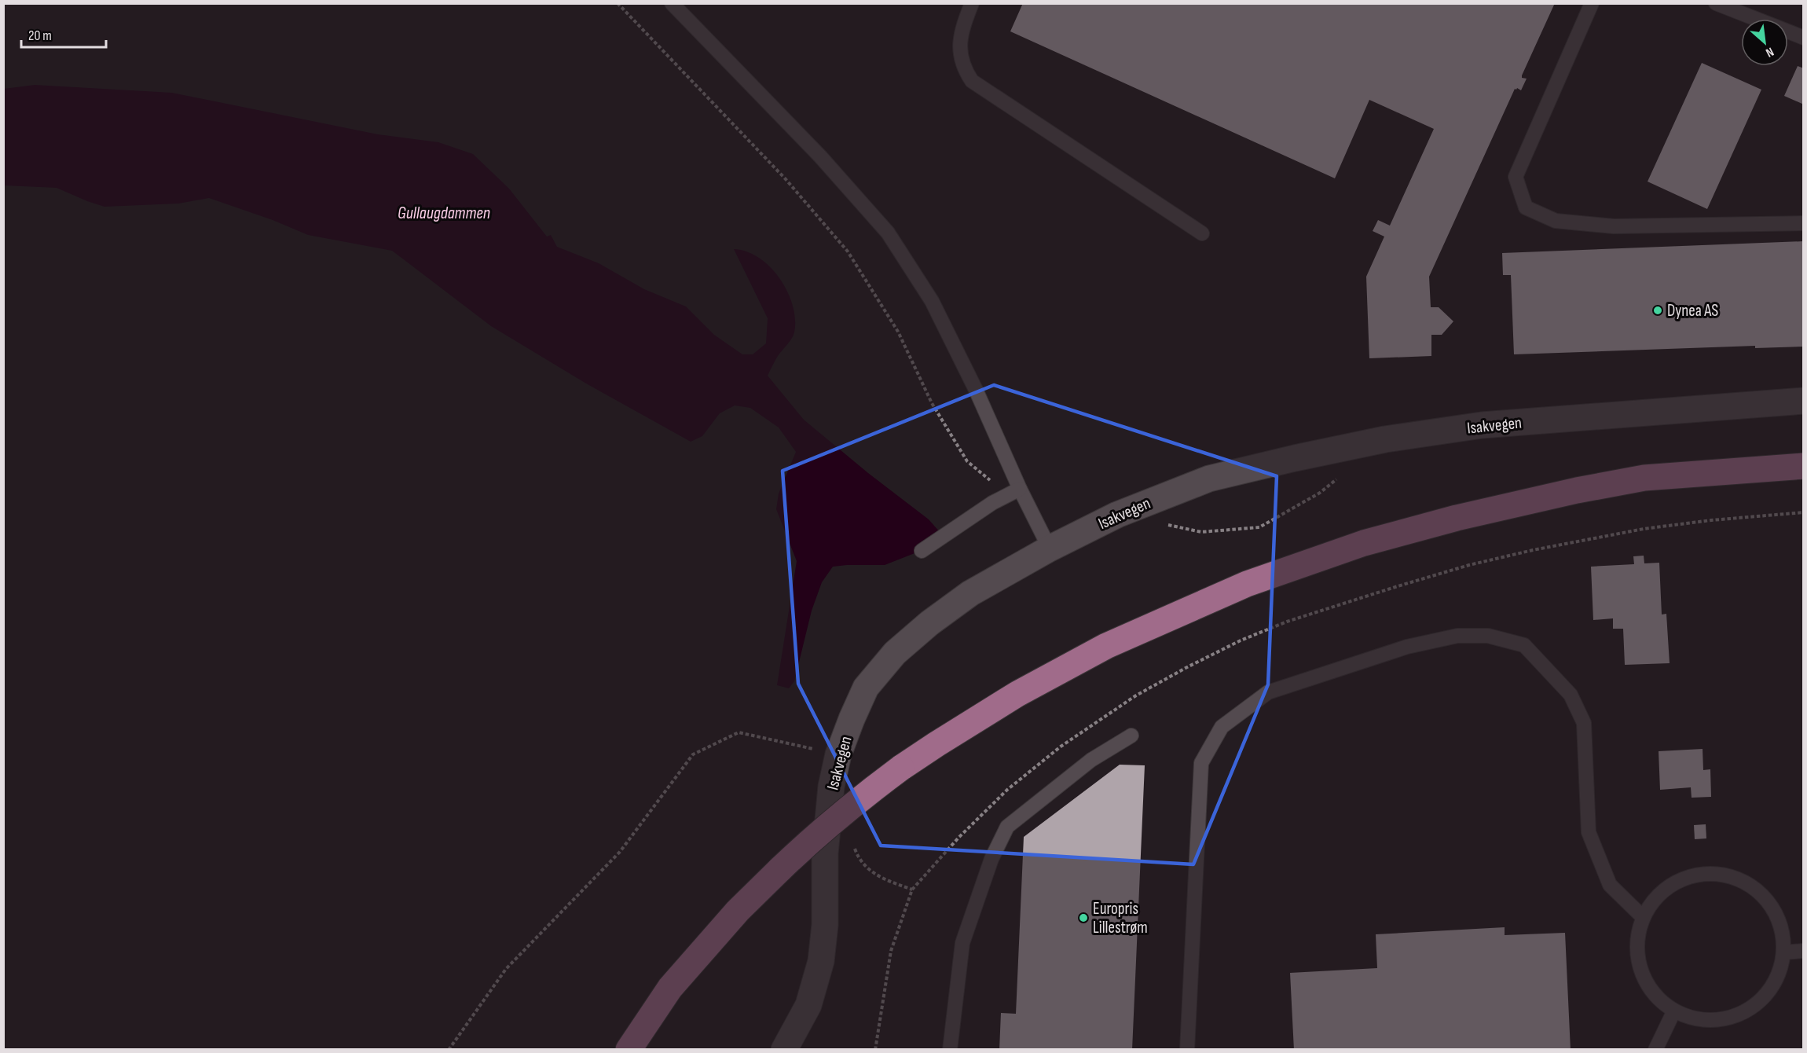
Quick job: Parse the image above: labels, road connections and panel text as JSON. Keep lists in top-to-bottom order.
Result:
{
  "streets": {
    "street": ["Isakvegen"]
  },
  "water": ["Gullaugdammen"],
  "places": ["Dynea AS", "Europris Lillestrøm"],
  "scale_bar": "20 m",
  "north": "bottom right"
}
